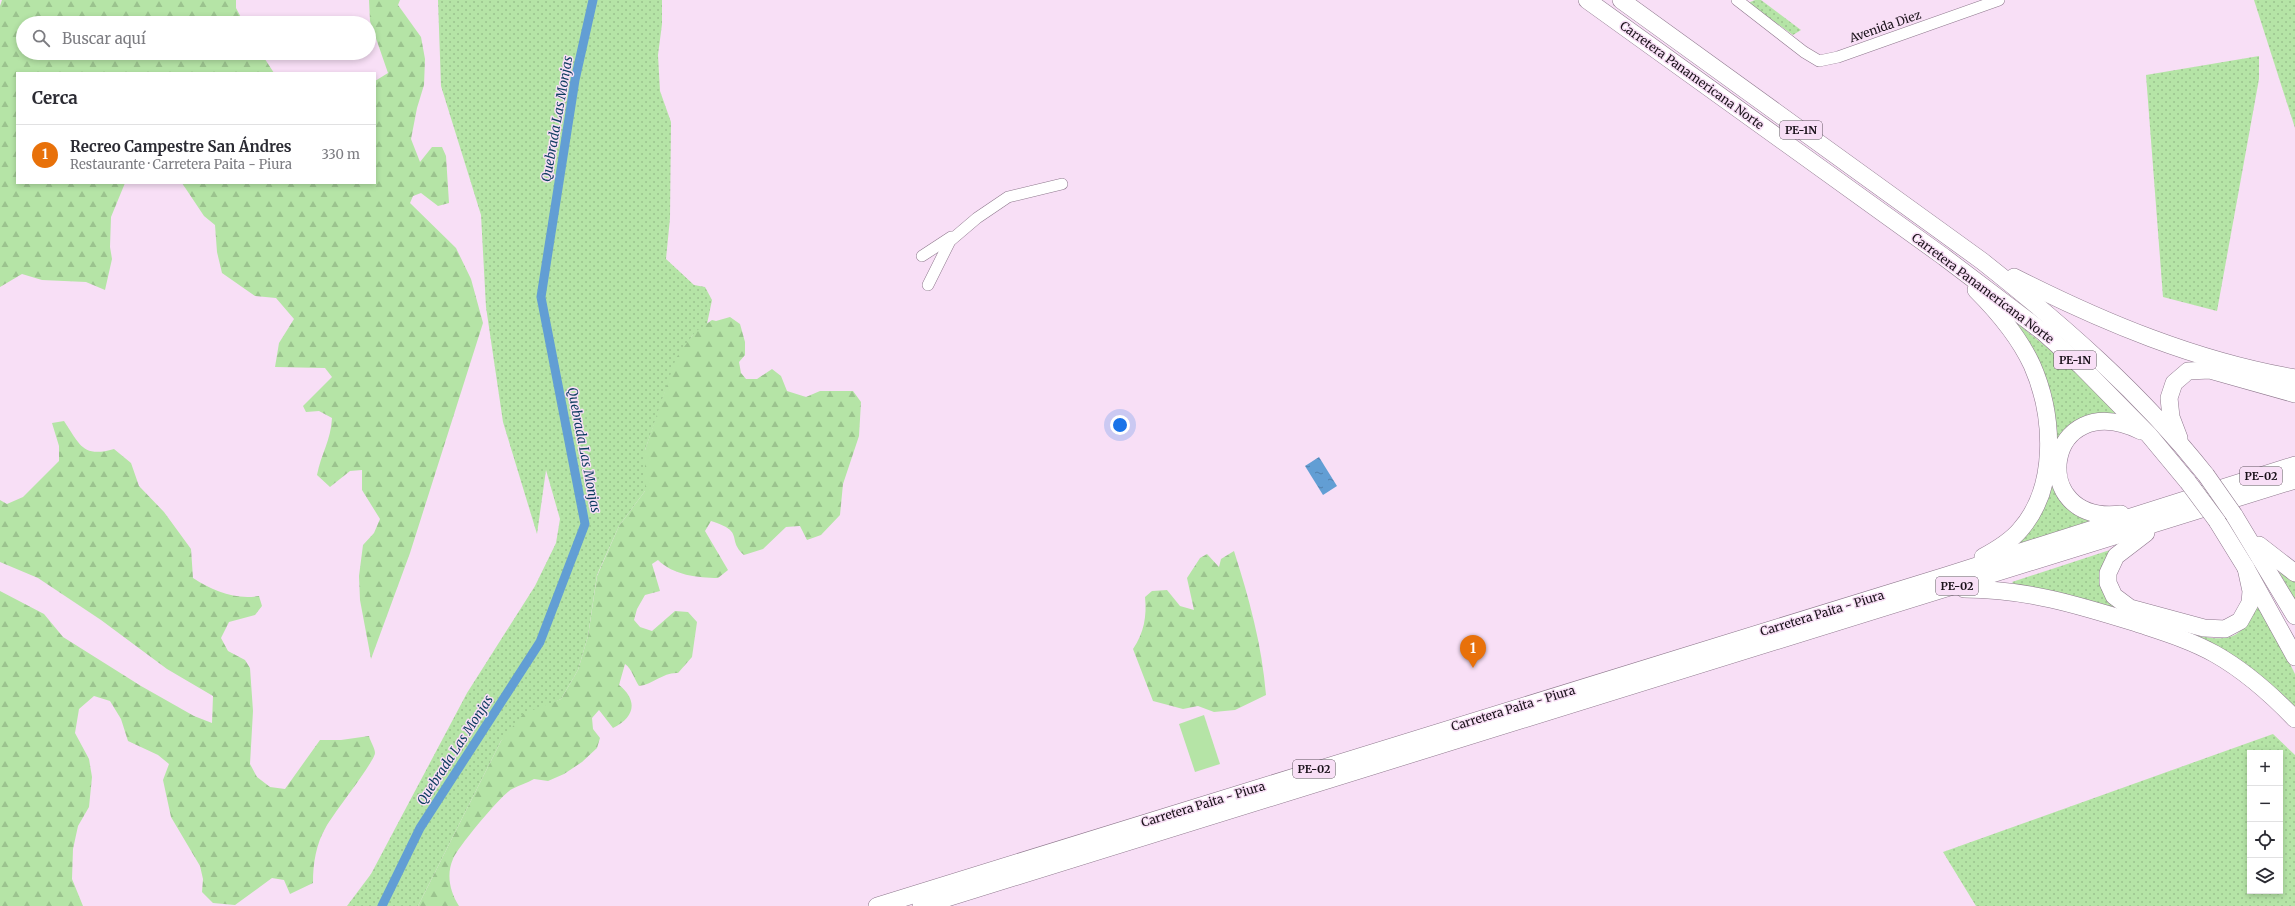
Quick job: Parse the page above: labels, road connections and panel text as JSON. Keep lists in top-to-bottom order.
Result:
{
  "streets": {
    "highway": [
      "Carretera Panamericana Norte",
      "PE-1N",
      "PE-02",
      "Carretera Paita - Piura"
    ],
    "street": ["Avenida Diez"]
  },
  "crossings": [
    ["PE-02", "Carretera Paita - Piura"]
  ],
  "water": ["Quebrada Las Monjas"],
  "page": {
    "search": "Buscar aquí",
    "heading": "Cerca",
    "list": [
      {
        "mark": "1",
        "name": "Recreo Campestre San Ándres",
        "note": "Restaurante · Carretera Paita - Piura",
        "value": "330 m"
      }
    ],
    "pins": "1",
    "map_buttons": ["+", "−"]
  }
}
